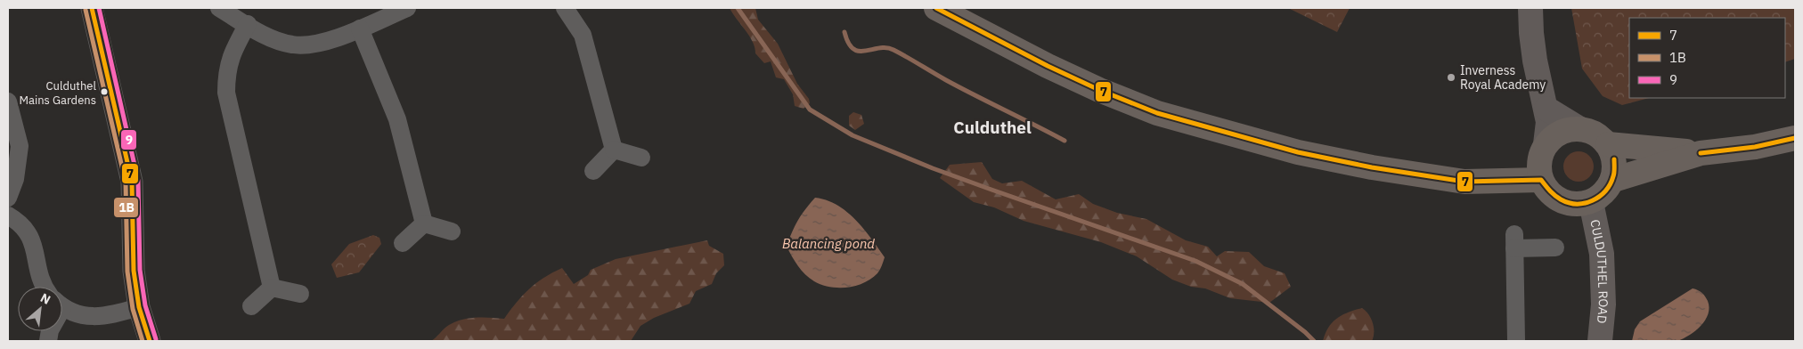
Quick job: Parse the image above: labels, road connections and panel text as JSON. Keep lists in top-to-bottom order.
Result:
{
  "streets": {
    "main road": ["CULDUTHEL ROAD"]
  },
  "districts": ["Culduthel"],
  "water": ["Balancing pond"],
  "places": ["Inverness Royal Academy", "Culduthel Mains Gardens"],
  "lines": ["transit line 7", "transit line 9", "transit line 1B"],
  "legend": ["7", "1B", "9"],
  "north": "top right"
}
